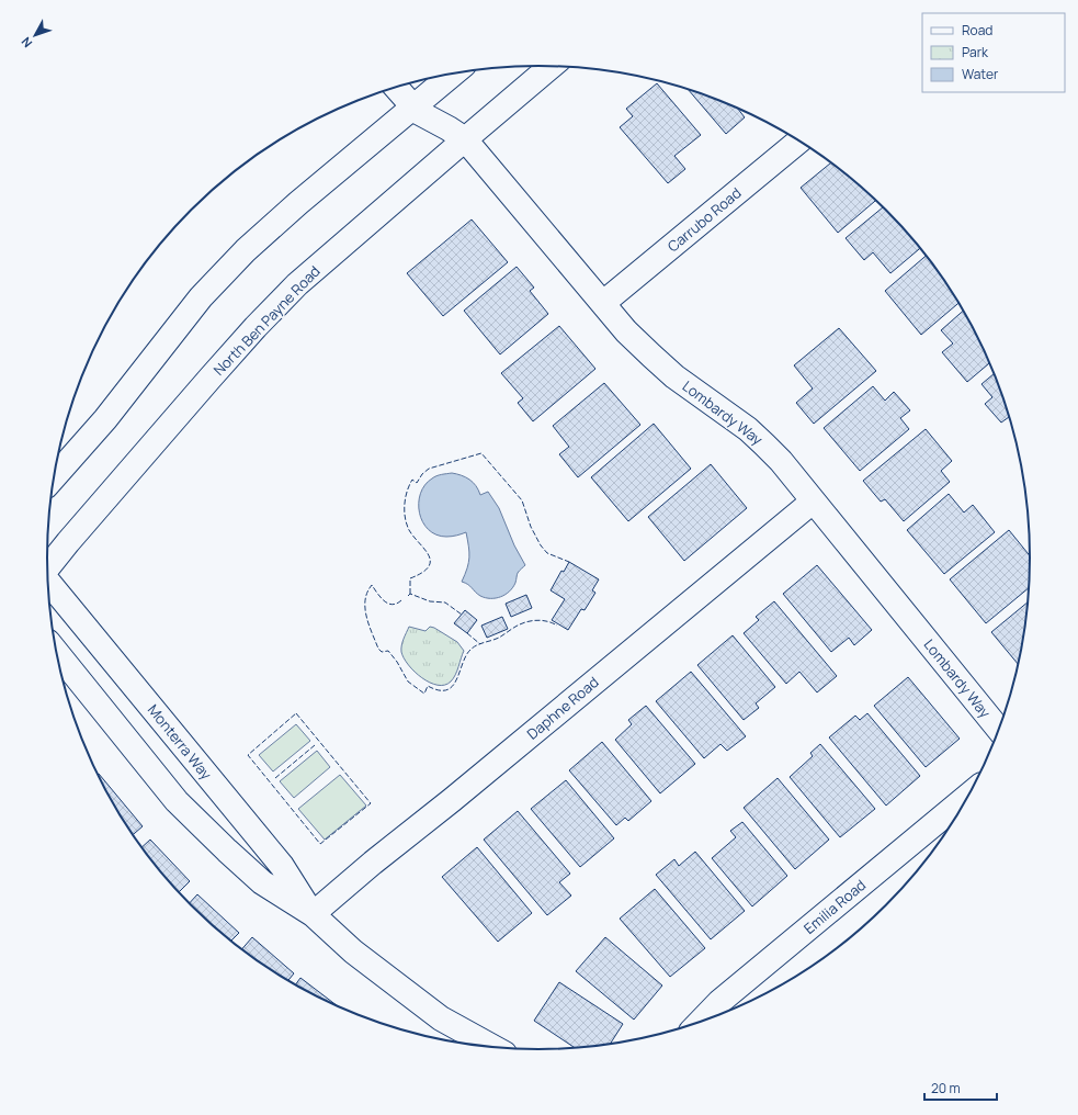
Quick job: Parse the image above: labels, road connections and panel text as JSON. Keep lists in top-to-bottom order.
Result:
{
  "streets": {
    "street": [
      "Carrubo Road",
      "North Ben Payne Road",
      "Lombardy Way",
      "Daphne Road",
      "Monterra Way",
      "Emilia Road"
    ]
  },
  "crossings": [
    ["Carrubo Road", "Lombardy Way"],
    ["North Ben Payne Road", "Lombardy Way"],
    ["Lombardy Way", "Daphne Road"],
    ["Daphne Road", "Monterra Way"]
  ],
  "legend": ["Road", "Park", "Water"],
  "scale_bar": "20 m",
  "north": "bottom left"
}
